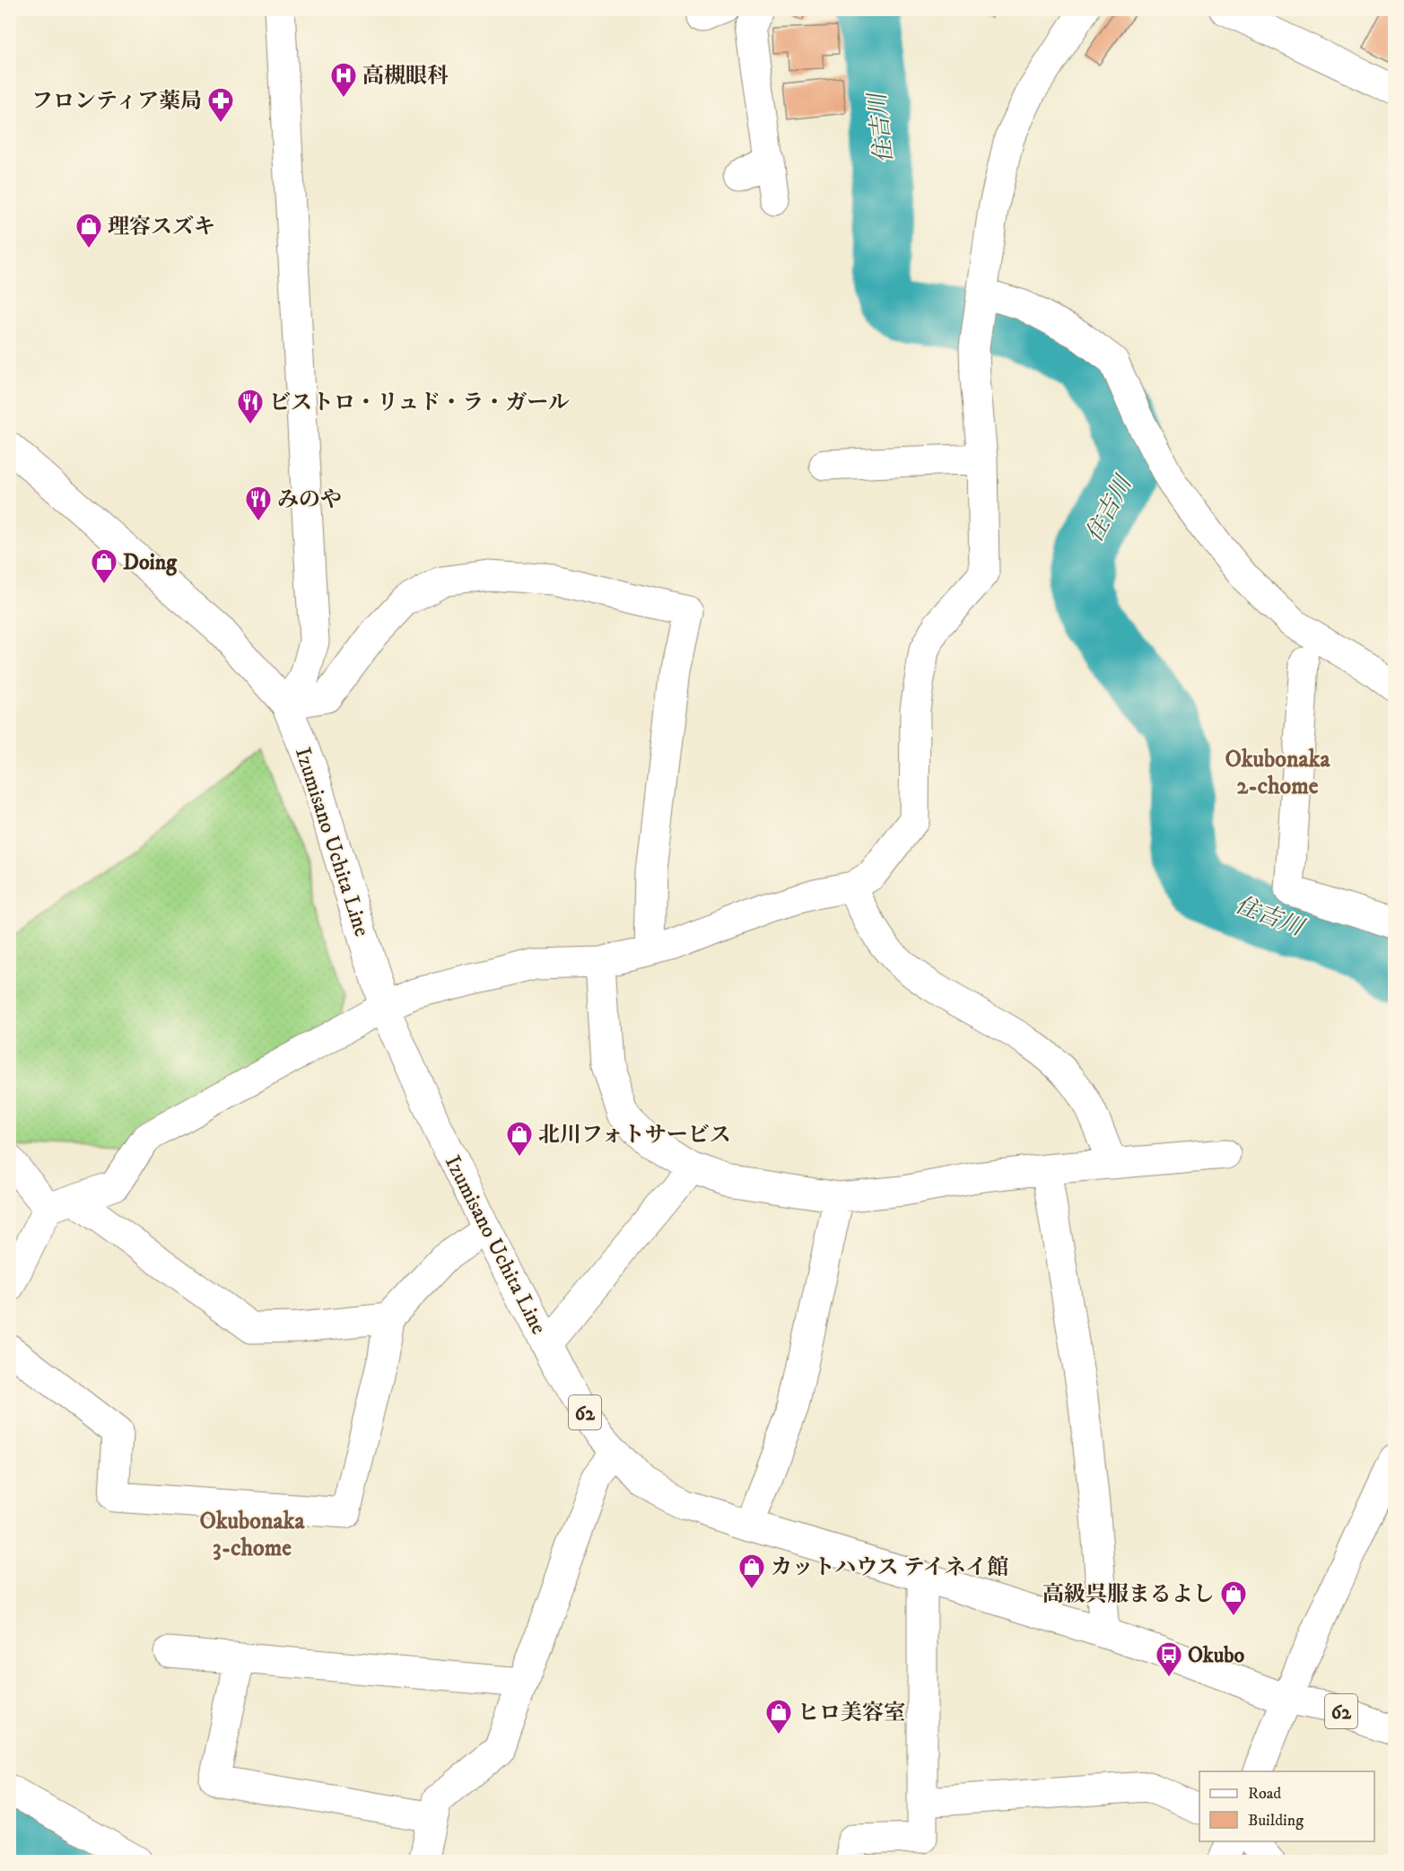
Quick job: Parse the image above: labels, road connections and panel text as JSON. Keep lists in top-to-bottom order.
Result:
{
  "streets": {
    "street": ["Izumisano Uchita Line", "62"]
  },
  "districts": ["Okubonaka 2-chome", "Okubonaka 3-chome"],
  "water": ["住吉川"],
  "places": {
    "hospital": ["高槻眼科"],
    "pharmacy": ["フロンティア薬局"],
    "shop": [
      "理容スズキ",
      "Doing",
      "北川フォトサービス",
      "カットハウス テイネイ館",
      "高級呉服まるよし",
      "ヒロ美容室"
    ],
    "restaurant": ["ビストロ・リュド・ラ・ガール", "みのや"],
    "bus stop": ["Okubo"]
  },
  "legend": ["Road", "Building"]
}
